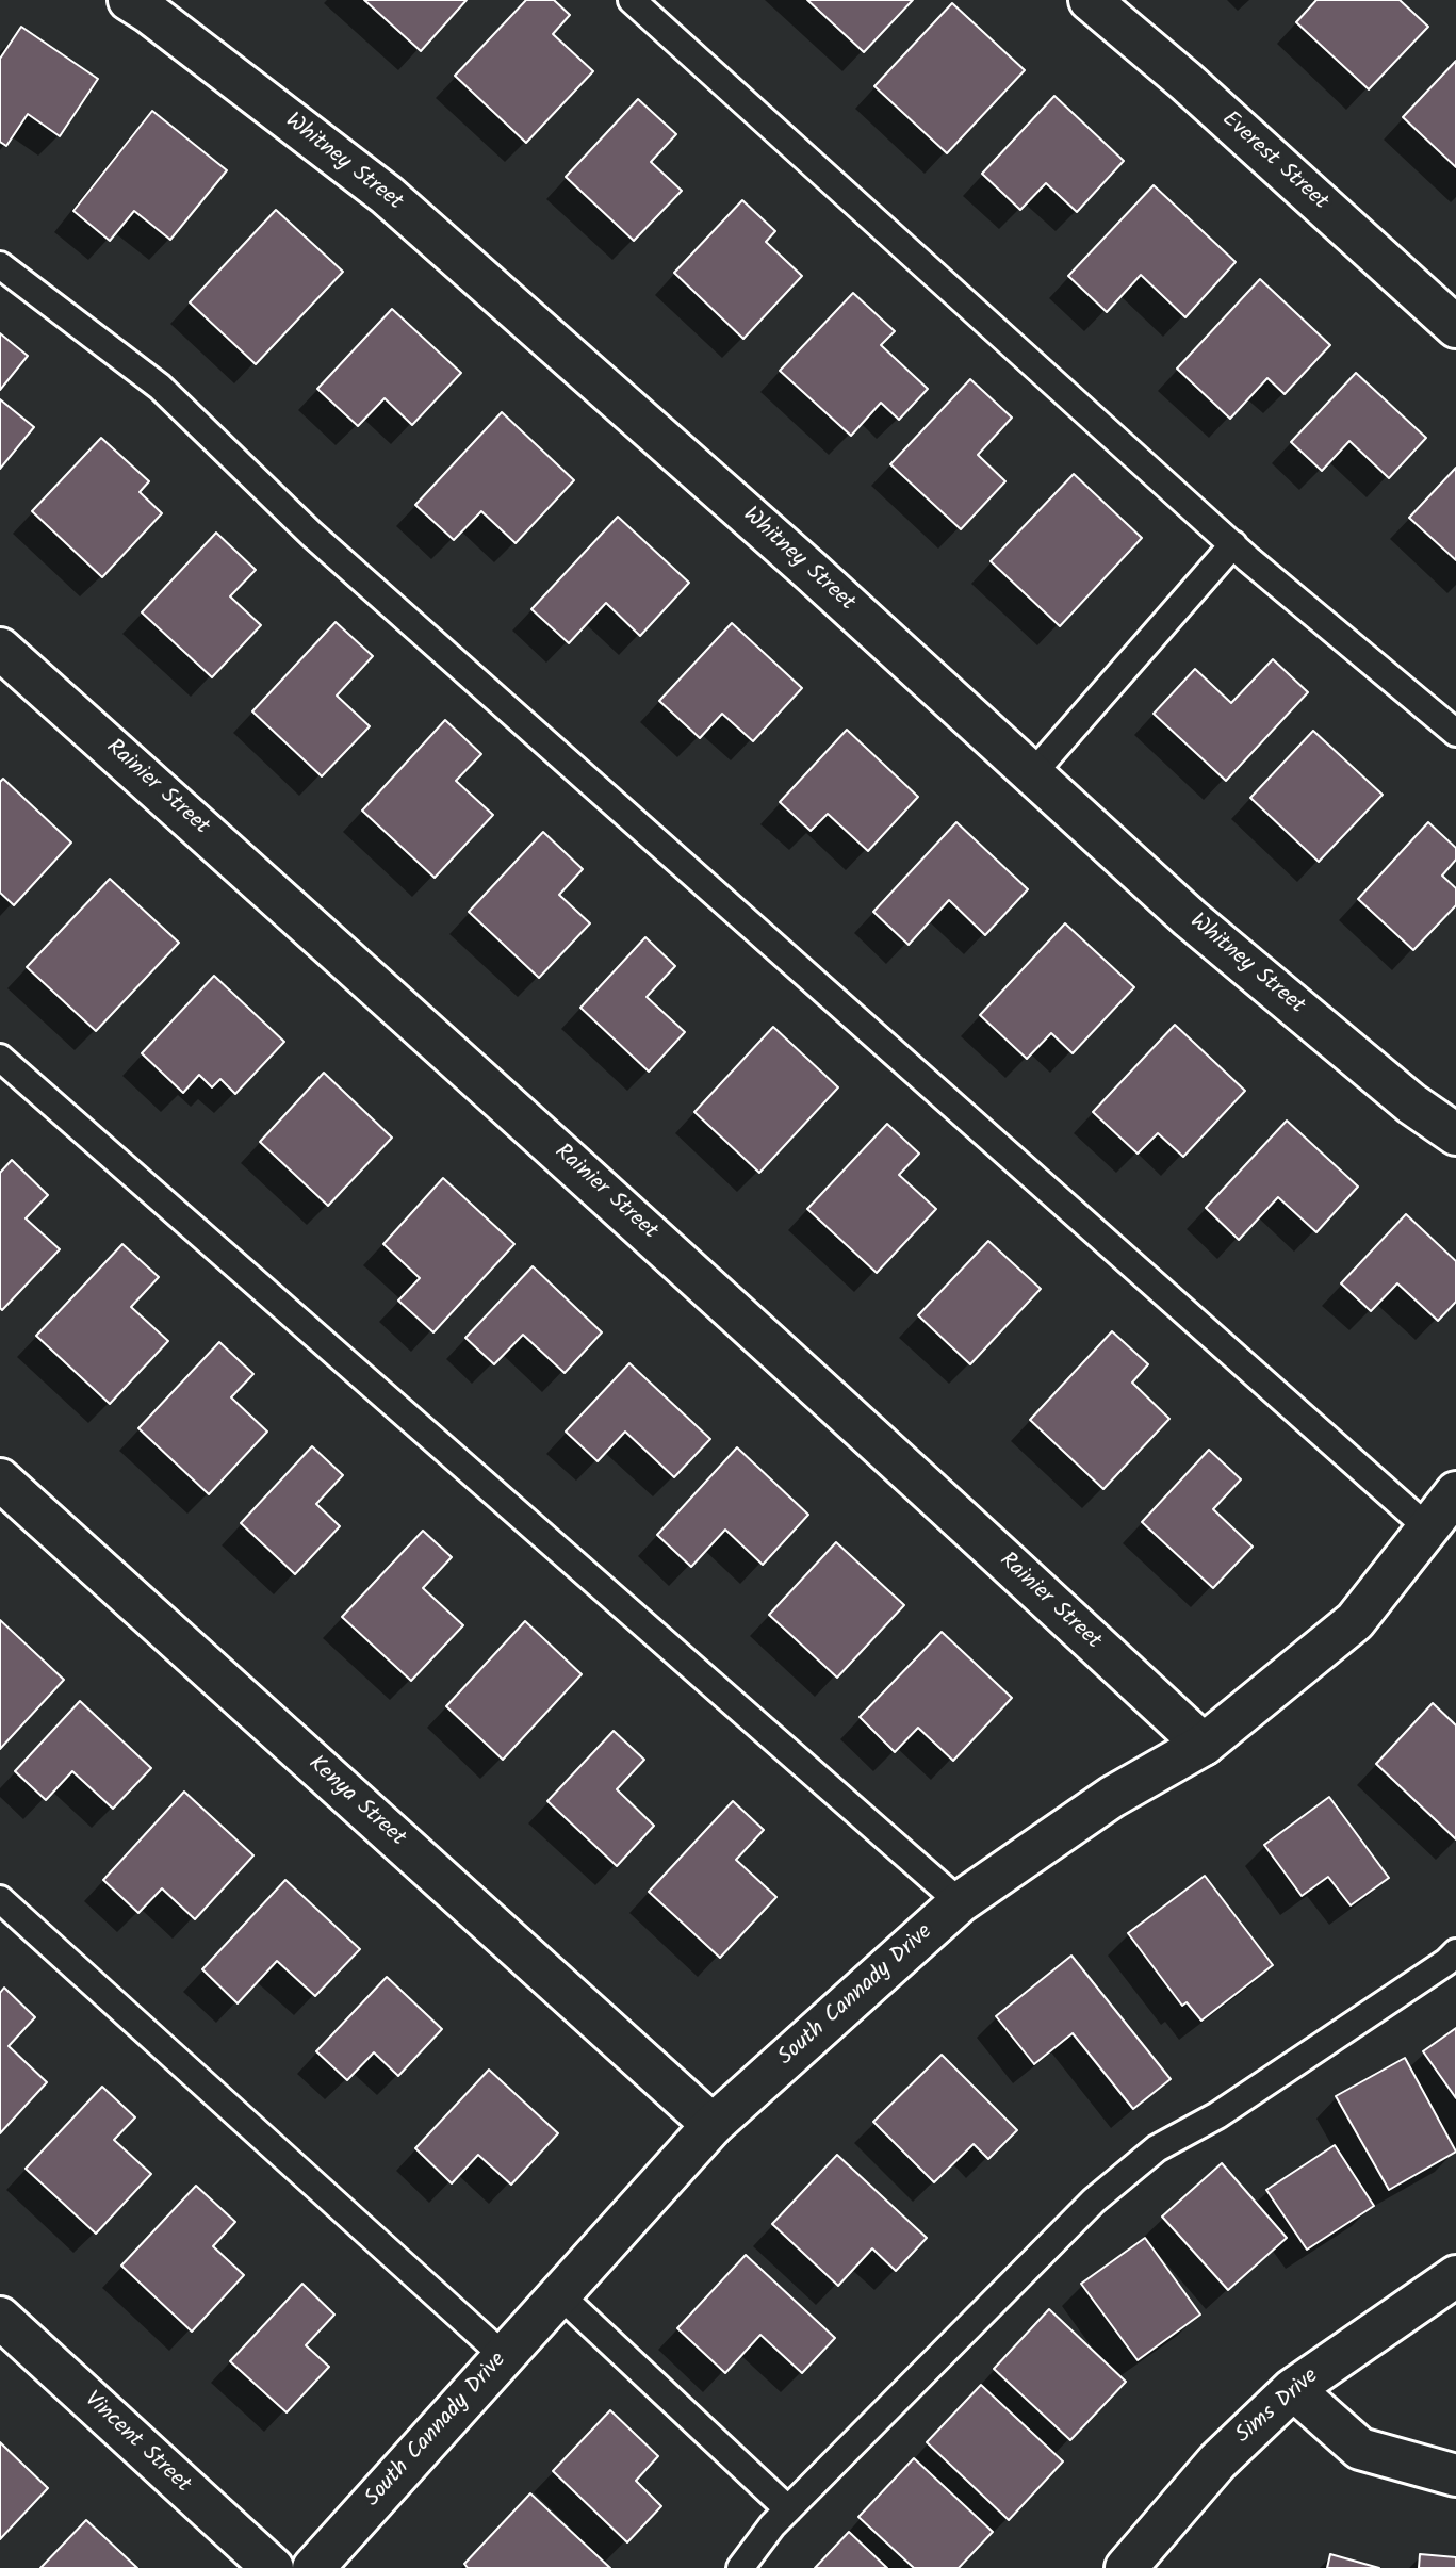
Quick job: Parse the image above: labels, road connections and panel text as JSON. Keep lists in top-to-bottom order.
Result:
{
  "streets": {
    "street": [
      "Everest Street",
      "Whitney Street",
      "Rainier Street",
      "Kenya Street",
      "South Cannady Drive",
      "Sims Drive",
      "Vincent Street"
    ]
  },
  "crossings": [
    ["Rainier Street", "South Cannady Drive"],
    ["Kenya Street", "South Cannady Drive"]
  ]
}
